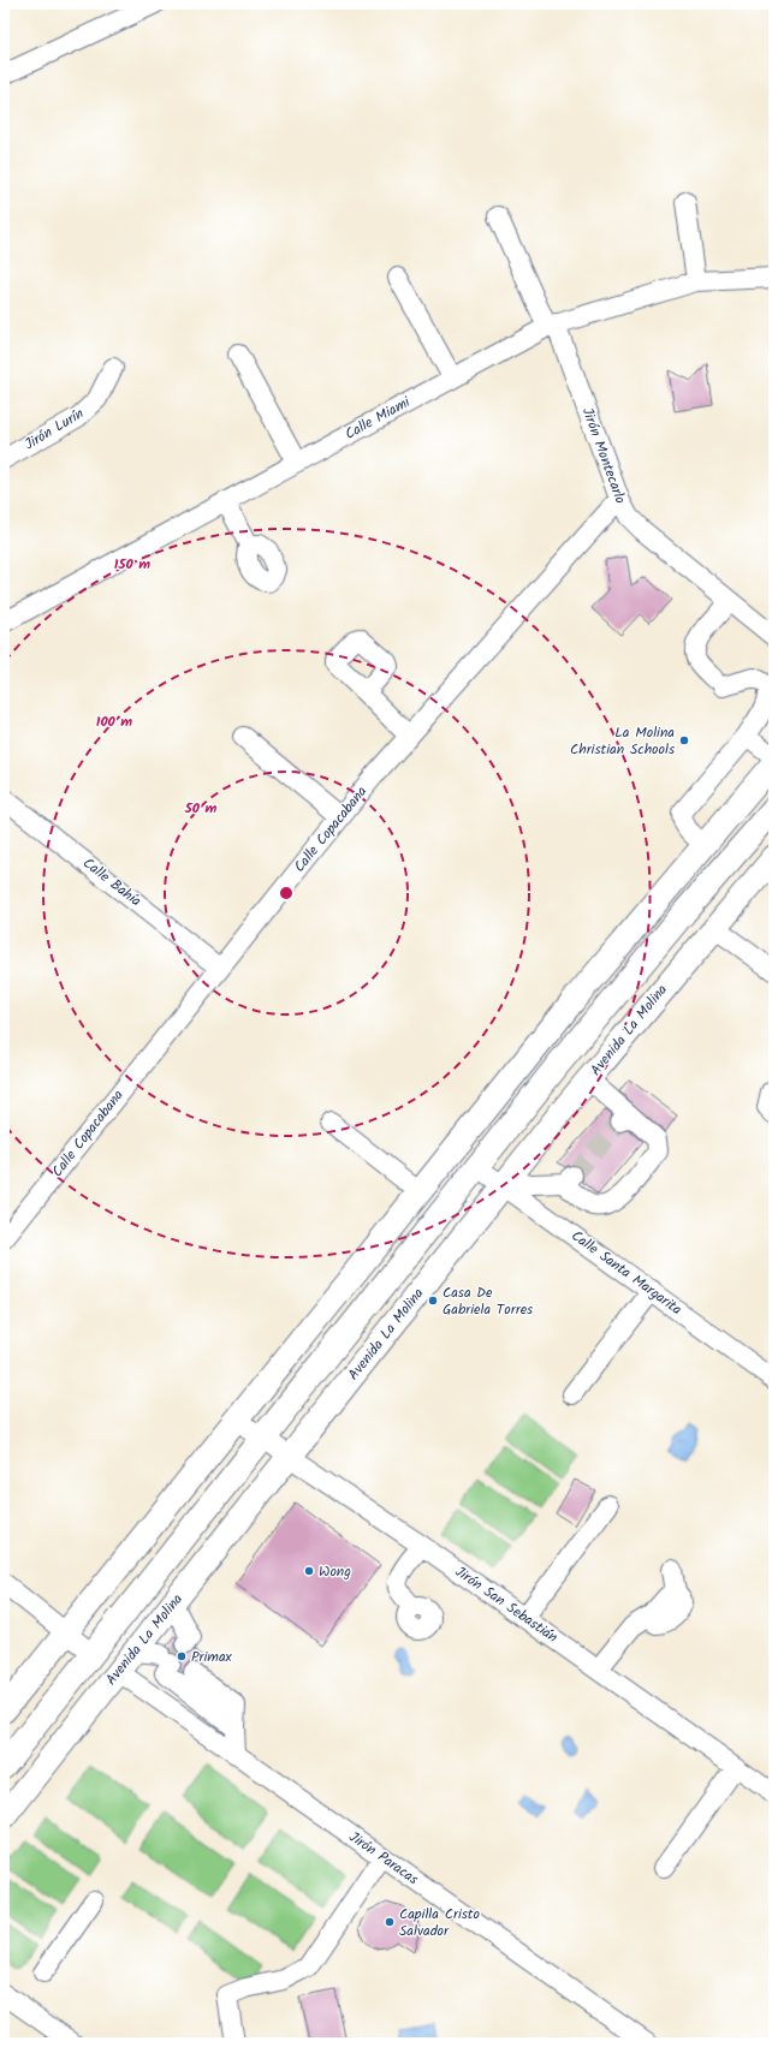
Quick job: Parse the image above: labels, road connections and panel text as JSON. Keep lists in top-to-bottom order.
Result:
{
  "streets": {
    "main road": ["Avenida La Molina"],
    "street": [
      "Calle Miami",
      "Jirón Lurín",
      "Jirón Montecarlo",
      "Calle Copacabana",
      "Calle Bahía",
      "Calle Santa Margarita",
      "Jirón San Sebastián",
      "Jirón Paracas"
    ]
  },
  "crossings": [
    ["Calle Miami", "Jirón Montecarlo"],
    ["Jirón Montecarlo", "Calle Copacabana"],
    ["Calle Copacabana", "Calle Bahía"],
    ["Avenida La Molina", "Calle Santa Margarita"],
    ["Avenida La Molina", "Jirón San Sebastián"],
    ["Avenida La Molina", "Jirón Paracas"]
  ],
  "places": [
    "La Molina Christian Schools",
    "Casa De Gabriela Torres",
    "Wong",
    "Primax",
    "Capilla Cristo Salvador"
  ],
  "rings": ["150 m", "100 m", "50 m"]
}
